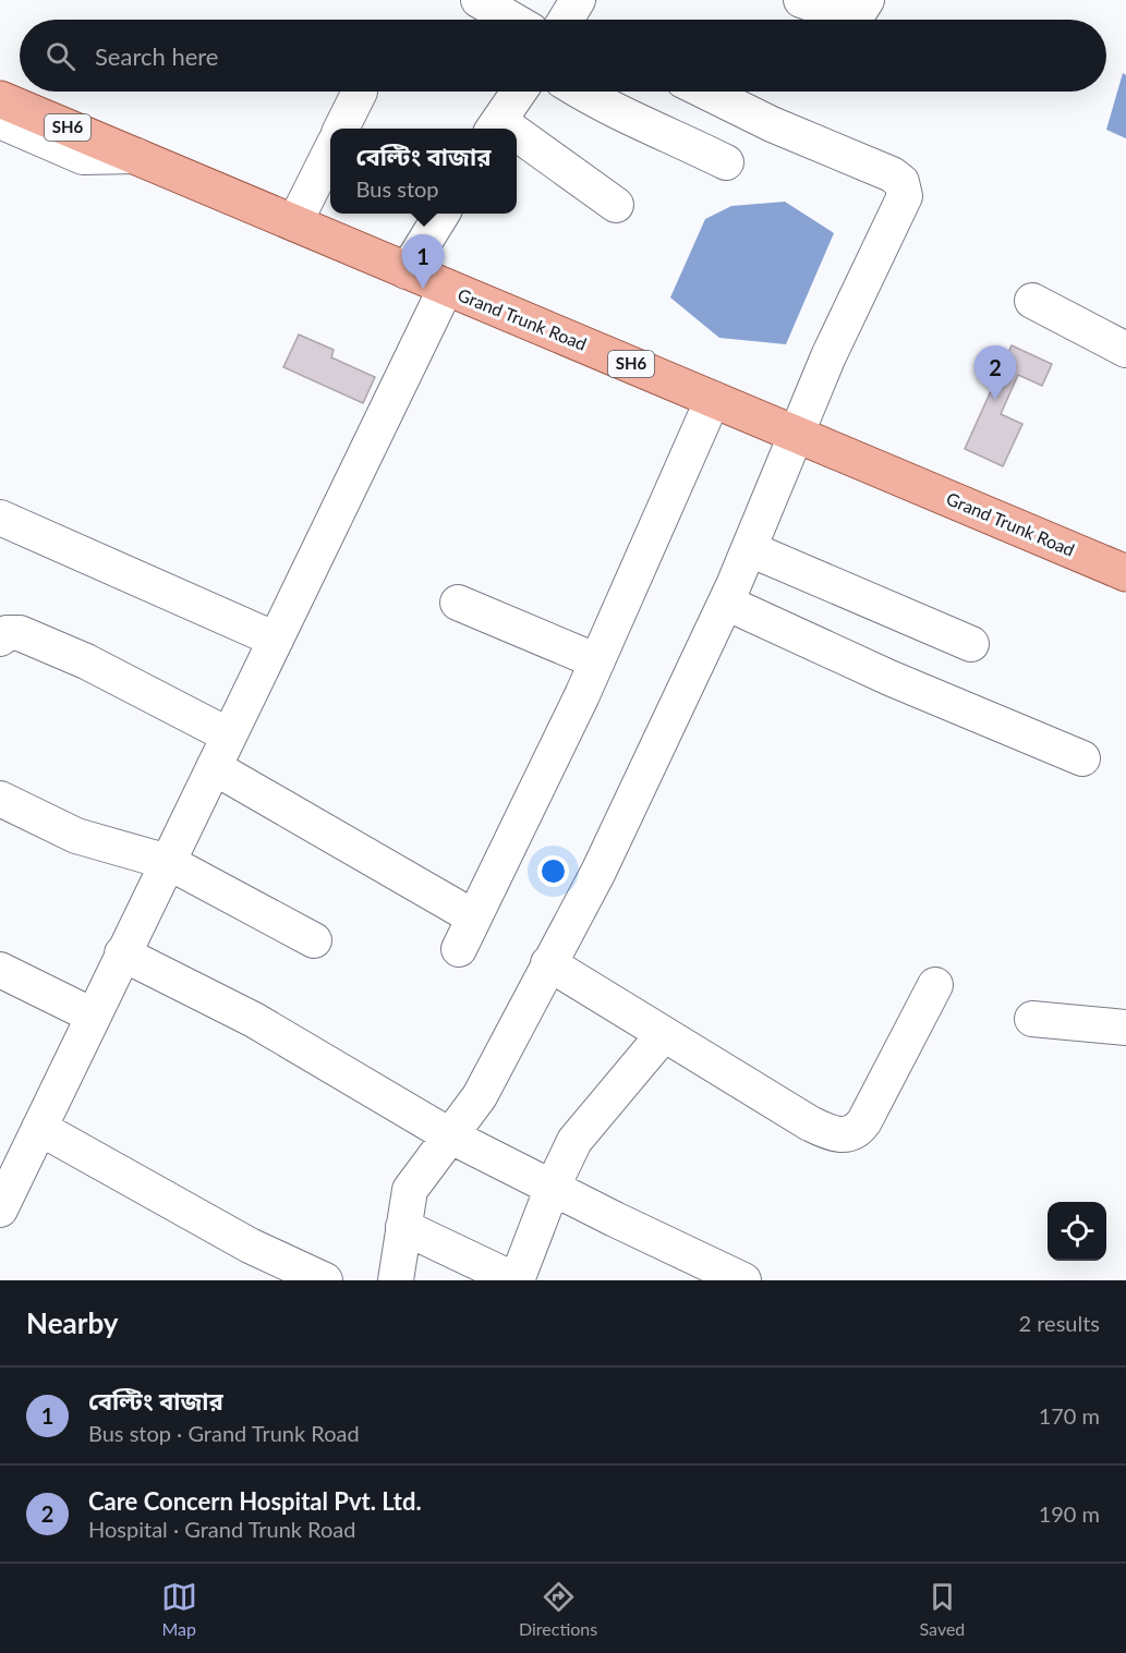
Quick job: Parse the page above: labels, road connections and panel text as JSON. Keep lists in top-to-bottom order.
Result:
{
  "streets": {
    "main road": ["SH6", "Grand Trunk Road"]
  },
  "crossings": [
    ["SH6", "Grand Trunk Road"]
  ],
  "page": {
    "search": "Search here",
    "popup": ["বেল্টিং বাজার", "Bus stop"],
    "pins": ["1", "2"],
    "heading": ["Nearby", "2 results"],
    "list": [
      {
        "mark": "1",
        "name": "বেল্টিং বাজার",
        "note": "Bus stop · Grand Trunk Road",
        "value": "170 m"
      },
      {
        "mark": "2",
        "name": "Care Concern Hospital Pvt. Ltd.",
        "note": "Hospital · Grand Trunk Road",
        "value": "190 m"
      }
    ],
    "nav": ["Map", "Directions", "Saved"]
  }
}
